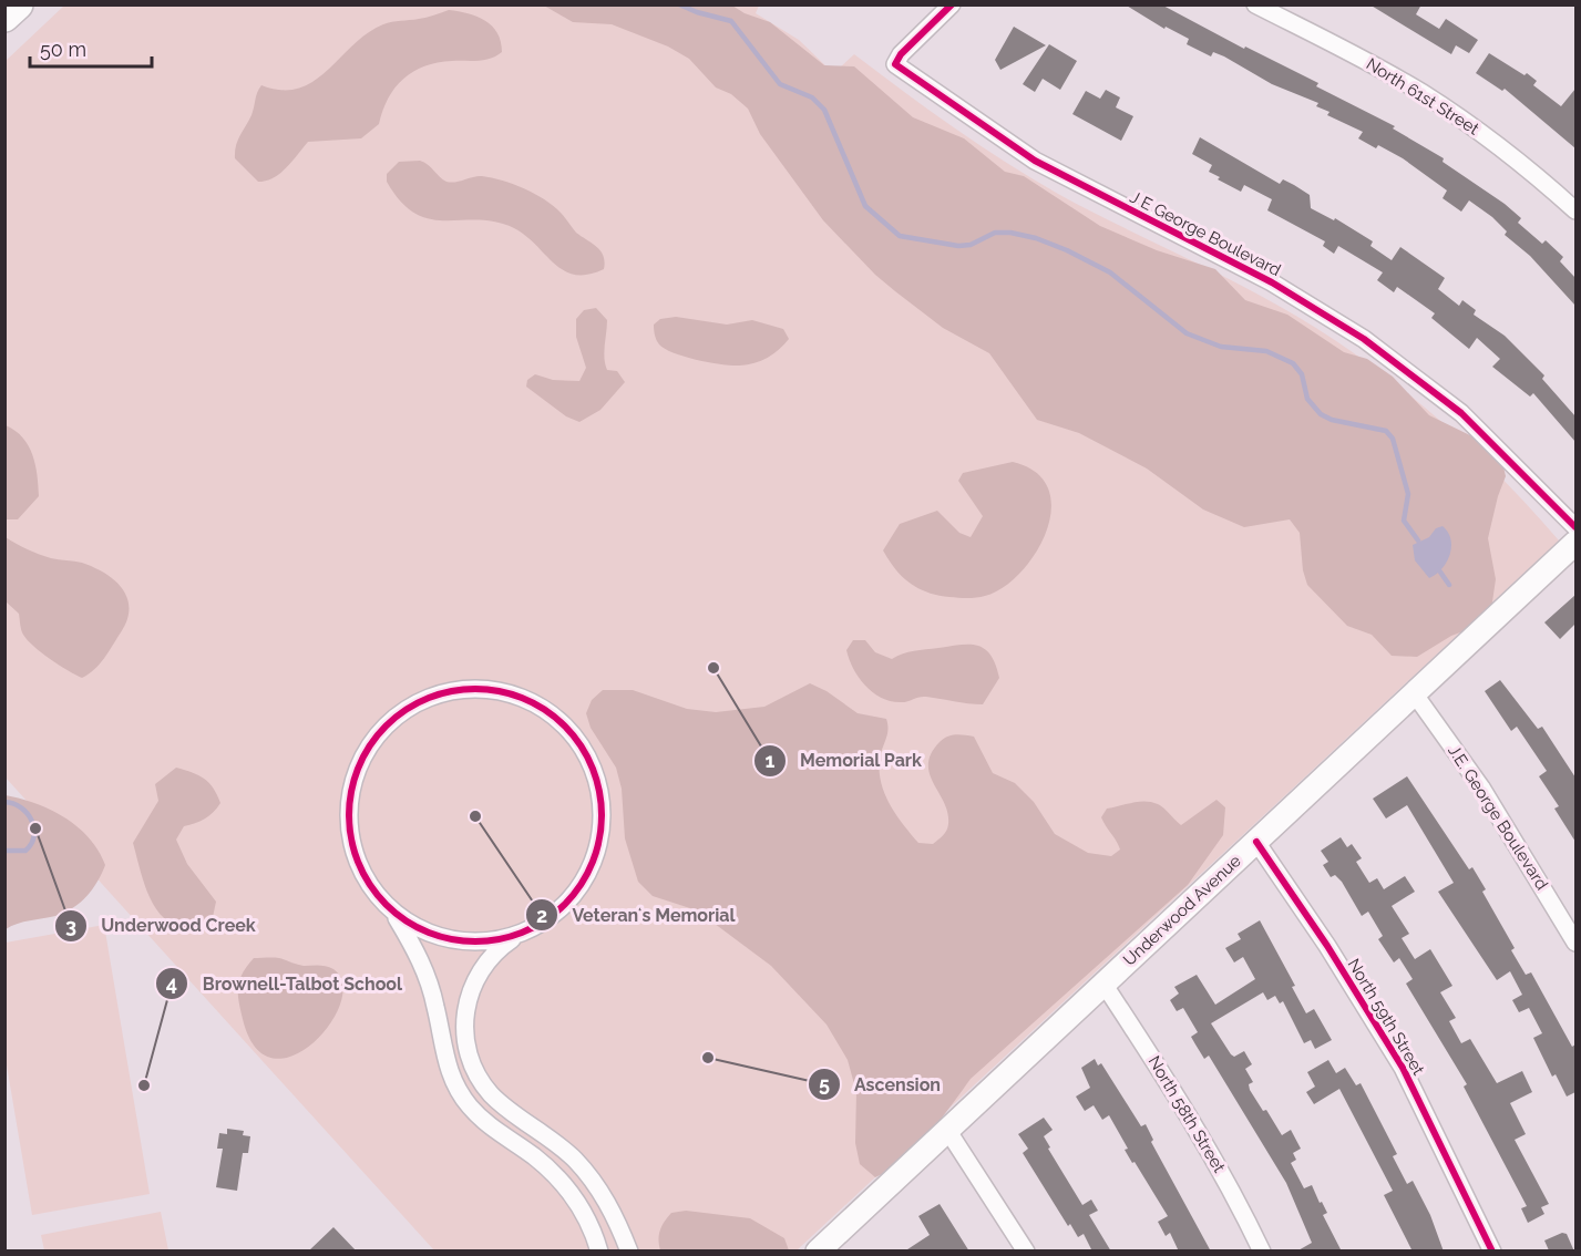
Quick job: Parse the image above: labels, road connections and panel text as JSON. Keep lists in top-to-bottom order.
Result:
{
  "streets": {
    "main road": ["Underwood Avenue"],
    "street": [
      "North 61st Street",
      "J E George Boulevard",
      "J.E. George Boulevard",
      "North 59th Street",
      "North 58th Street"
    ]
  },
  "crossings": [
    ["J.E. George Boulevard", "Underwood Avenue"],
    ["Underwood Avenue", "North 59th Street"],
    ["Underwood Avenue", "North 58th Street"]
  ],
  "places": [
    "Memorial Park",
    "Veteranʻs Memorial",
    "Underwood Creek",
    "Ascension",
    "Brownell-Talbot School"
  ],
  "scale_bar": "50 m"
}
